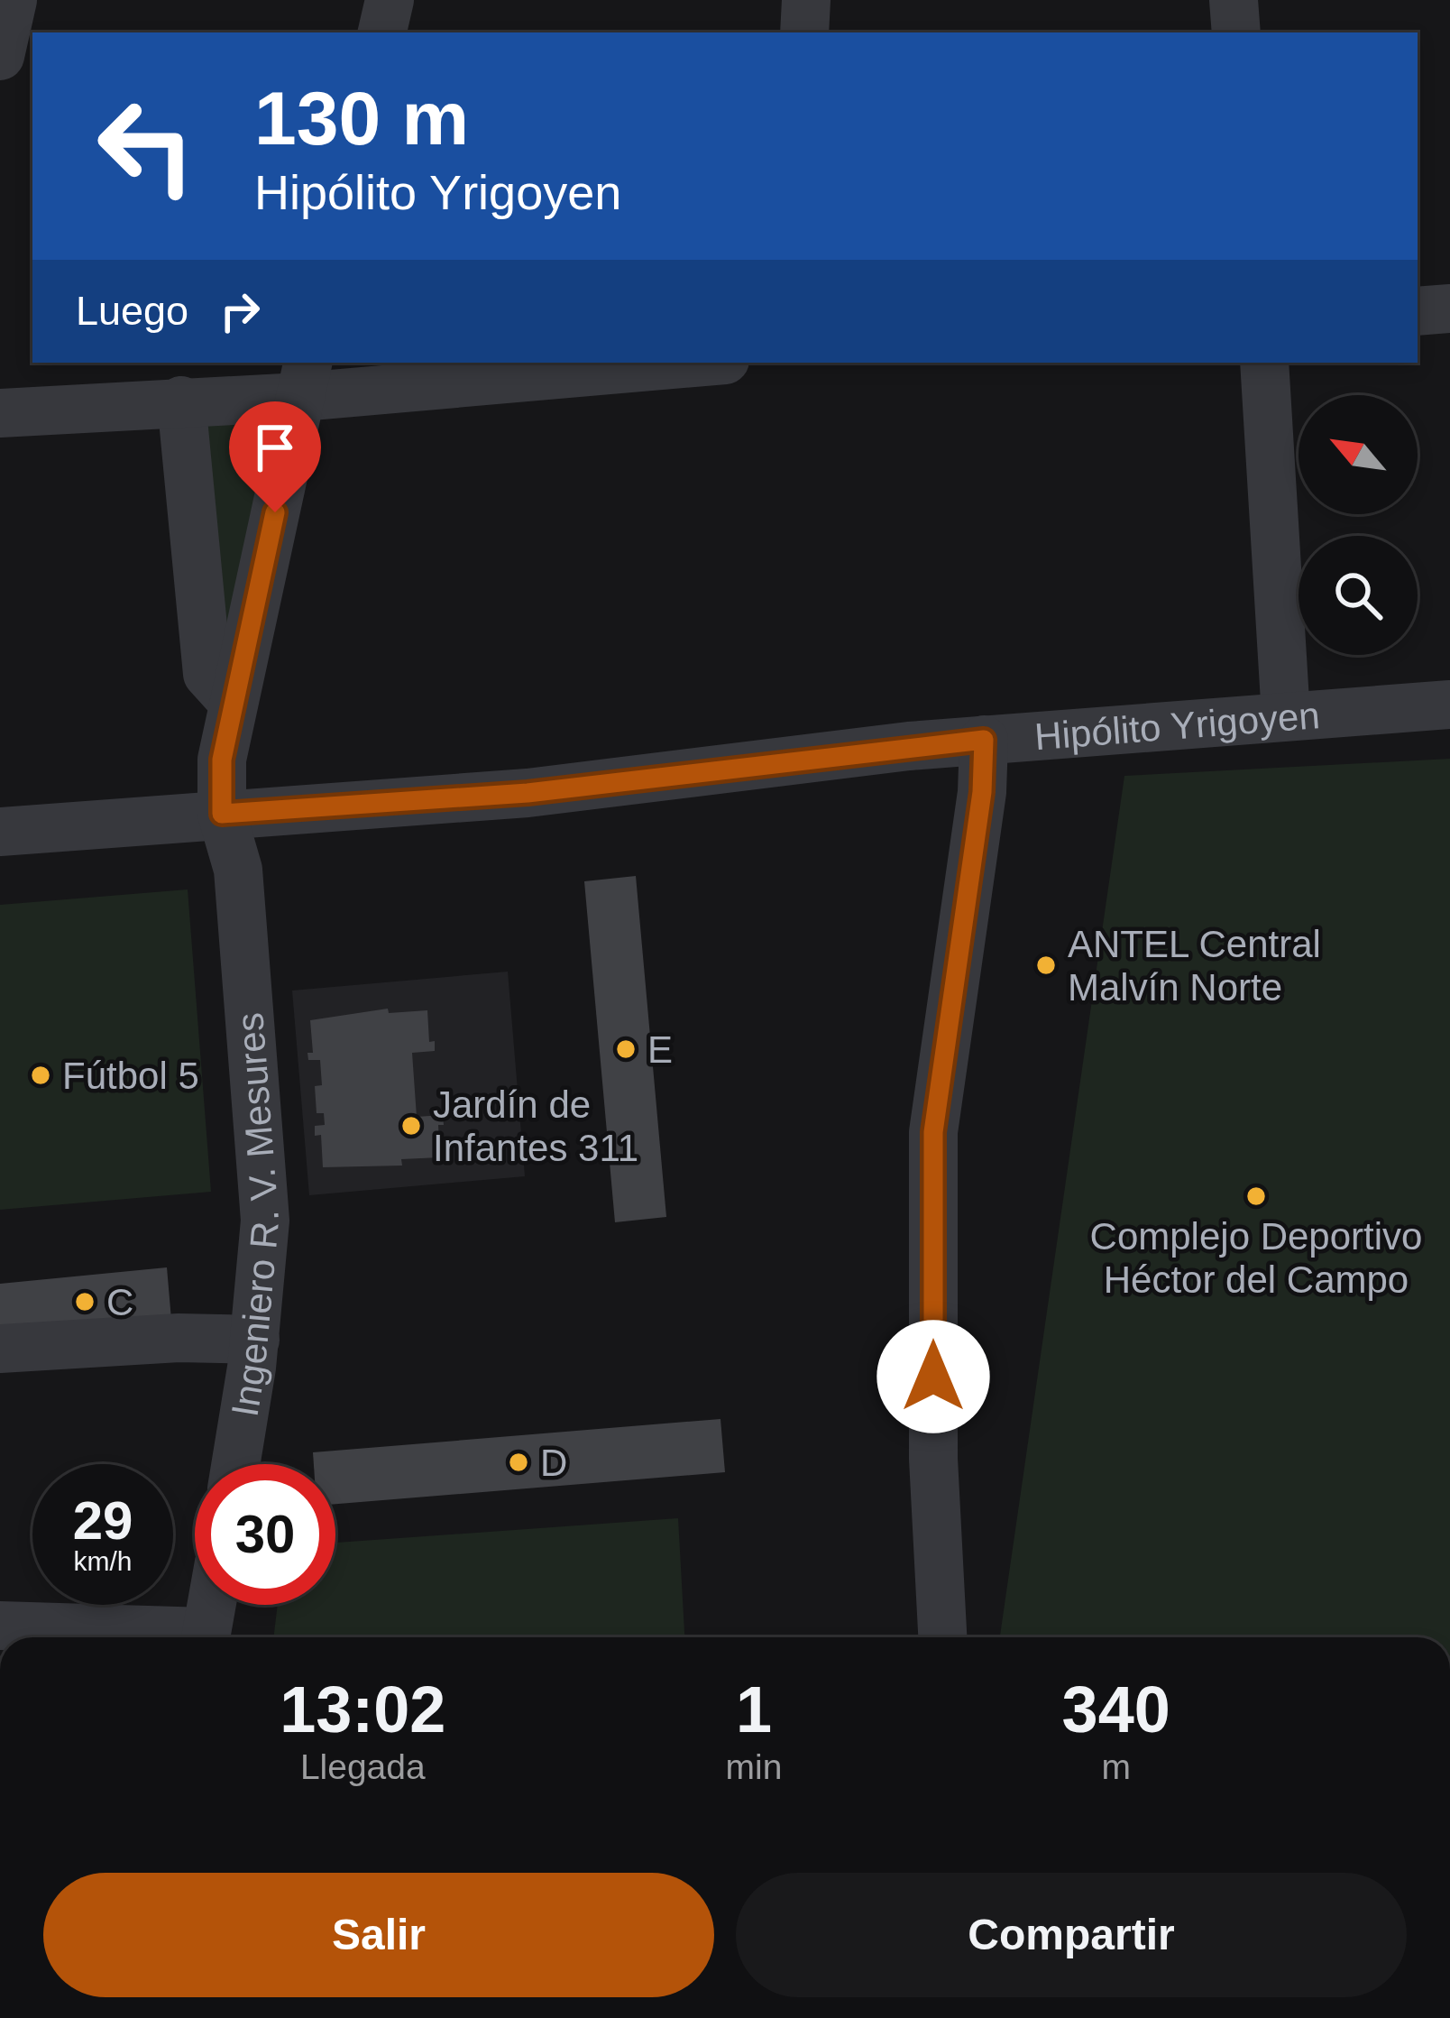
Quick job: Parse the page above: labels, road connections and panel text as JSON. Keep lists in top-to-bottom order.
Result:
{
  "streets": {
    "street": ["Hipólito Yrigoyen", "Ingeniero R. V. Mesures"]
  },
  "crossings": [
    ["Hipólito Yrigoyen", "Ingeniero R. V. Mesures"]
  ],
  "places": [
    "ANTEL Central Malvín Norte",
    "E",
    "Fútbol 5",
    "Jardín de Infantes 311",
    "Complejo Deportivo Héctor del Campo",
    "C",
    "D"
  ],
  "north": "top left",
  "page": {
    "turn": ["130 m", "Hipólito Yrigoyen"],
    "then": "Luego",
    "speed": "29 km/h",
    "limit": "30",
    "eta": [
      "13:02",
      "Llegada",
      "1",
      "min",
      "340",
      "m"
    ],
    "buttons": ["Salir", "Compartir"]
  }
}
